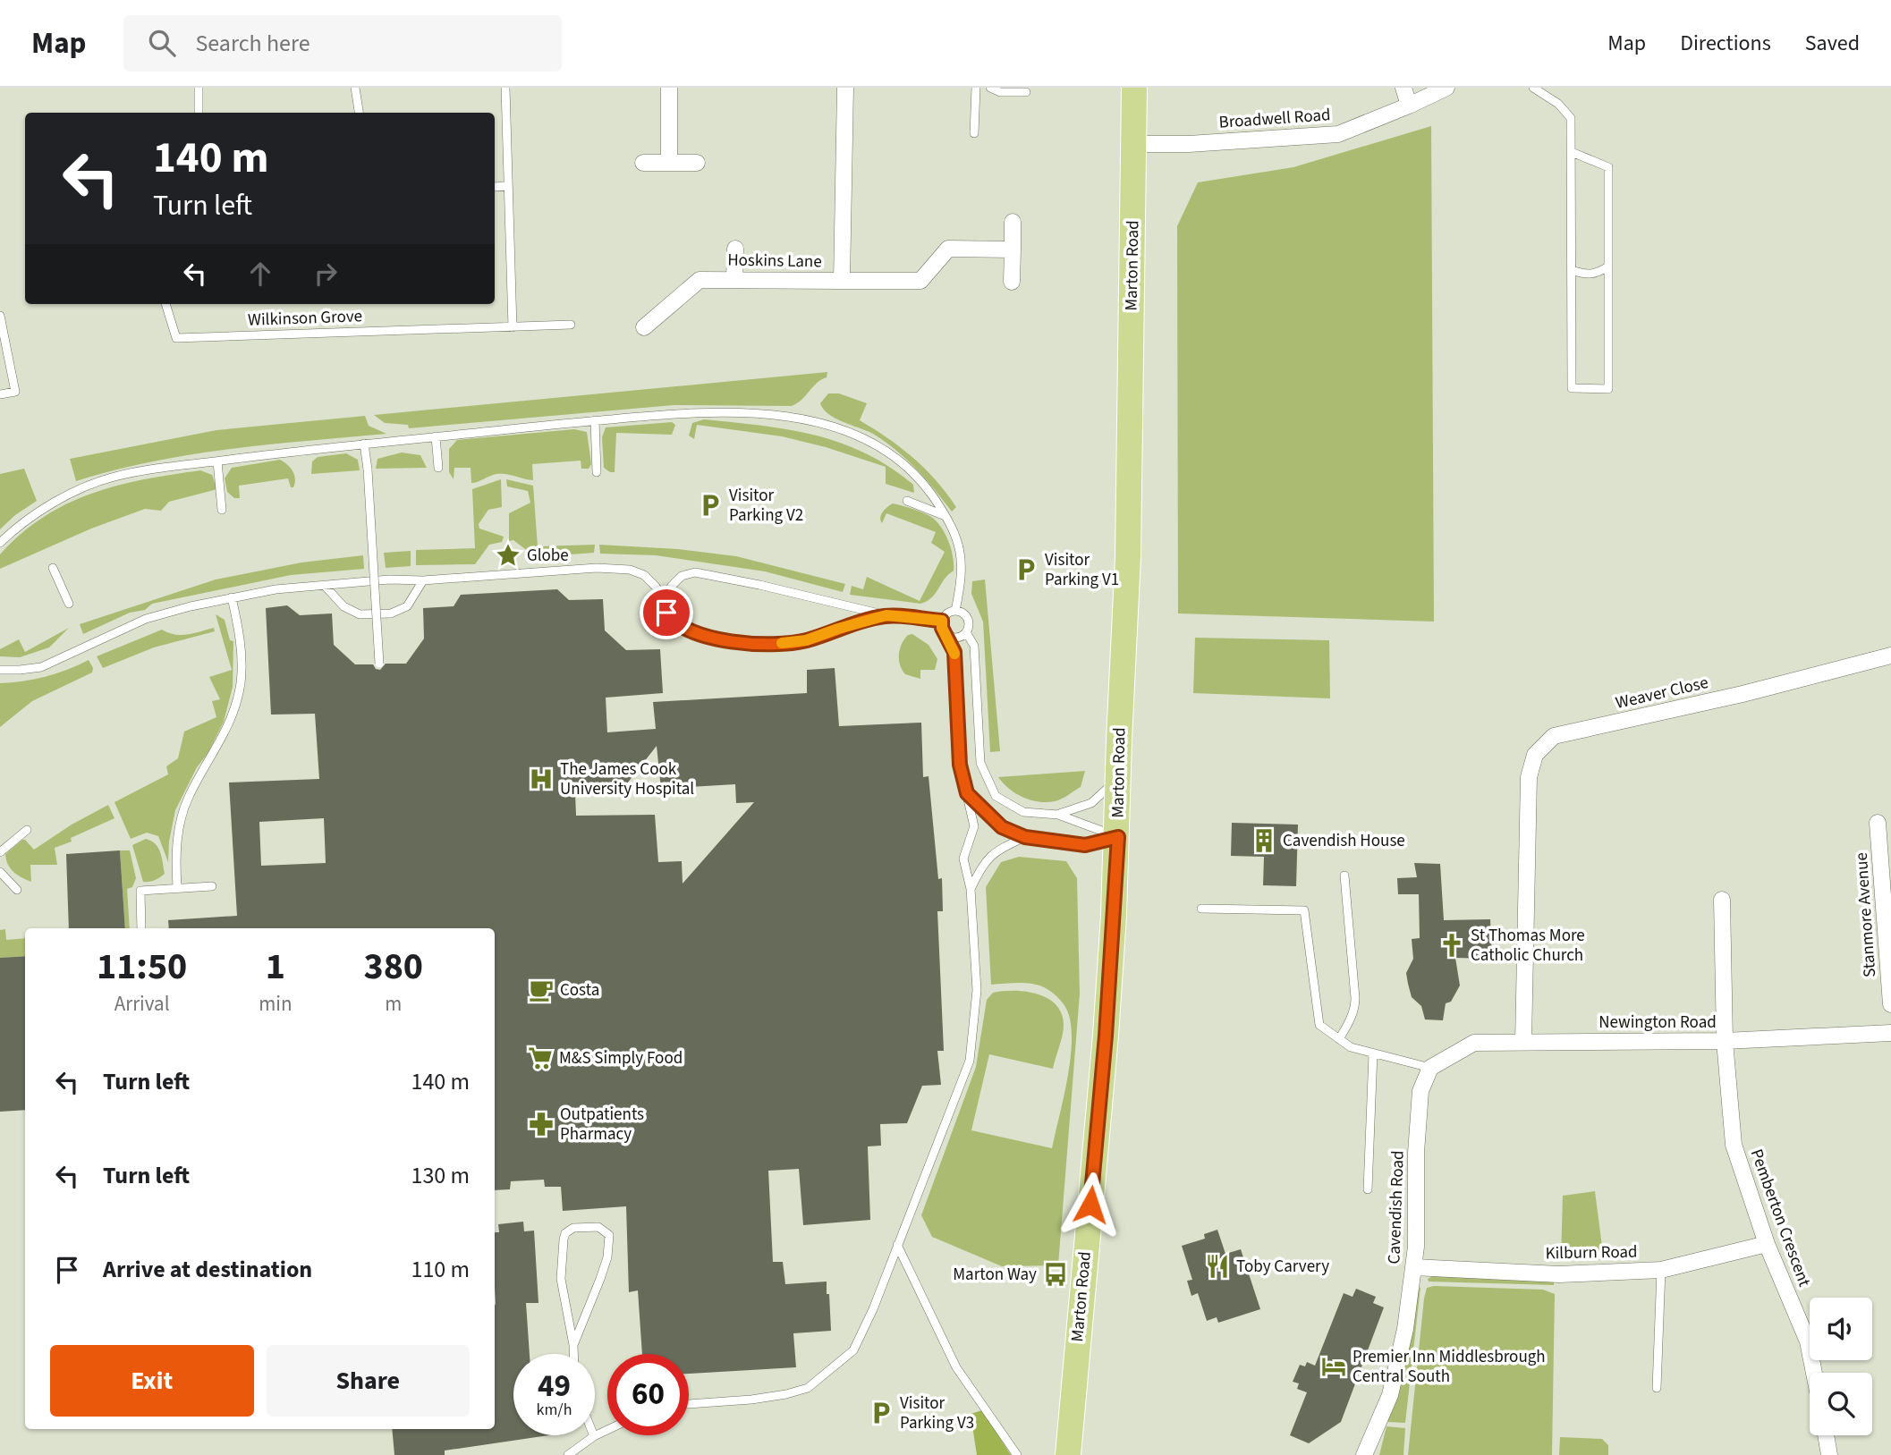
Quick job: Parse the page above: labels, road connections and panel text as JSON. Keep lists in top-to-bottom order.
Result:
{
  "streets": {
    "main road": ["Marton Road"],
    "street": [
      "Broadwell Road",
      "Hoskins Lane",
      "Weaver Close",
      "Stanmore Avenue",
      "Newington Road",
      "Cavendish Road",
      "Pemberton Crescent",
      "Kilburn Road"
    ],
    "lane": ["Wilkinson Grove"]
  },
  "crossings": [
    ["Broadwell Road", "Marton Road"],
    ["Weaver Close", "Newington Road"],
    ["Newington Road", "Cavendish Road"],
    ["Newington Road", "Pemberton Crescent"],
    ["Cavendish Road", "Kilburn Road"],
    ["Pemberton Crescent", "Kilburn Road"]
  ],
  "places": {
    "parking": ["Visitor Parking V2", "Visitor Parking V1", "Visitor Parking V3"],
    "place": ["Globe"],
    "hospital": ["The James Cook University Hospital"],
    "building": ["Cavendish House"],
    "church": ["St Thomas More Catholic Church"],
    "cafe": ["Costa"],
    "supermarket": ["M&S Simply Food"],
    "pharmacy": ["Outpatients Pharmacy"],
    "restaurant": ["Toby Carvery"],
    "bus stop": ["Marton Way"],
    "hotel": ["Premier Inn Middlesbrough Central South"]
  },
  "page": {
    "header": "Map",
    "search": "Search here",
    "nav": ["Map", "Directions", "Saved"],
    "turn": ["140 m", "Turn left"],
    "eta": [
      "11:50",
      "Arrival",
      "1",
      "min",
      "380",
      "m"
    ],
    "list": [
      {
        "name": "Turn left",
        "value": "140 m"
      },
      {
        "name": "Turn left",
        "value": "130 m"
      },
      {
        "name": "Arrive at destination",
        "value": "110 m"
      }
    ],
    "buttons": ["Exit", "Share"],
    "speed": "49 km/h",
    "limit": "60"
  }
}
